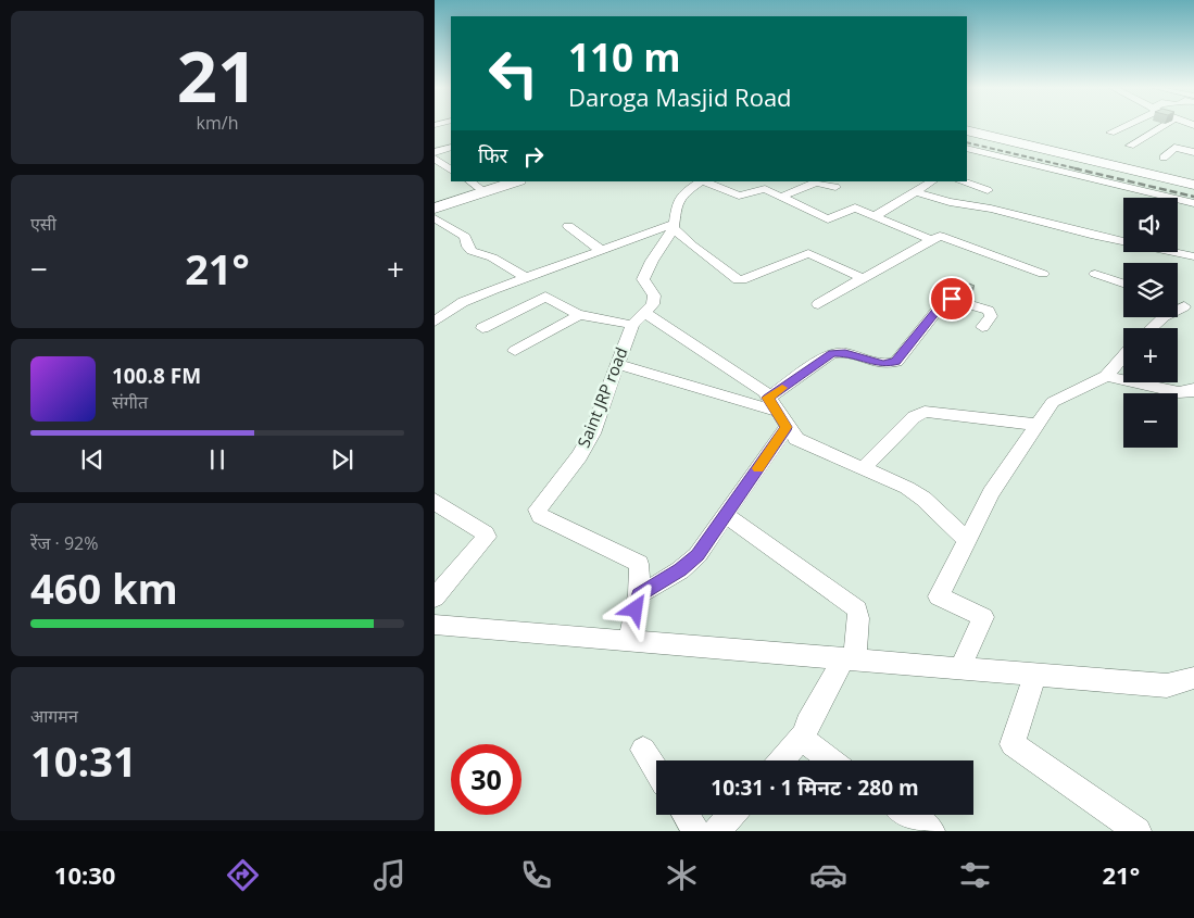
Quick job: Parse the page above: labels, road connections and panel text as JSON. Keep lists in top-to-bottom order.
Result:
{
  "streets": {
    "street": ["Saint JRP road"]
  },
  "page": {
    "tile": [
      ["21", "km/h"],
      "एसी",
      ["रेंज · 92%", "460 km"],
      ["आगमन", "10:31"]
    ],
    "turn": ["110 m", "Daroga Masjid Road"],
    "then": "फिर",
    "map_buttons": ["+", "−"],
    "heat": ["−", "21°", "+"],
    "song": ["100.8 FM", "संगीत"],
    "limit": "30",
    "trip": "10:31 · 1 मिनट · 280 m",
    "tabs": ["10:30", "21°"]
  }
}
